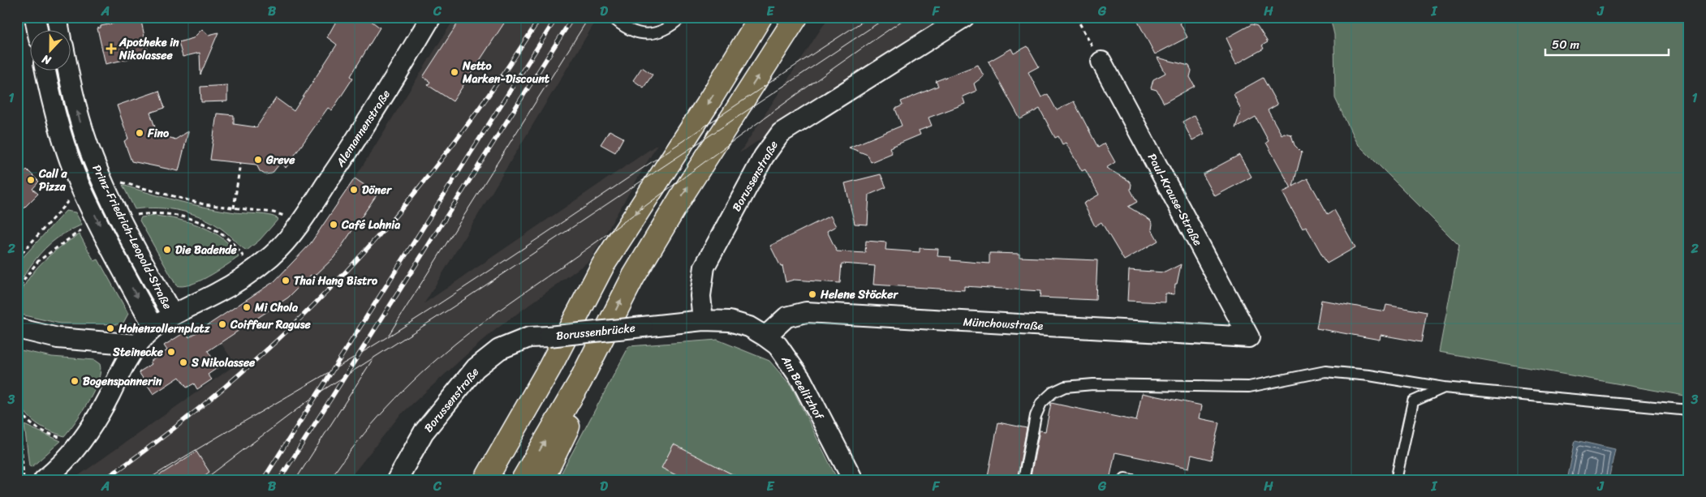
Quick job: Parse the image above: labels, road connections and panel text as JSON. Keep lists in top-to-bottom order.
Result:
{
  "streets": {
    "street": [
      "Alemannenstraße",
      "Borussenstraße",
      "Paul-Krause-Straße",
      "Prinz-Friedrich-Leopold-Straße",
      "Münchowstraße",
      "Borussenbrücke",
      "Am Beelitzhof"
    ]
  },
  "crossings": [
    ["Alemannenstraße", "Prinz-Friedrich-Leopold-Straße"],
    ["Borussenstraße", "Borussenbrücke"],
    ["Borussenstraße", "Am Beelitzhof"],
    ["Paul-Krause-Straße", "Münchowstraße"],
    ["Münchowstraße", "Am Beelitzhof"],
    ["Borussenbrücke", "Am Beelitzhof"]
  ],
  "places": {
    "health": ["Apotheke in Nikolassee"],
    "other": [
      "Netto Marken-Discount",
      "Fino",
      "Greve",
      "Call a Pizza",
      "Döner",
      "Café Lohnia",
      "Die Badende",
      "Thai Hang Bistro",
      "Helene Stöcker",
      "Mi Chola",
      "Coiffeur Raguse",
      "Hohenzollernplatz",
      "Steinecke",
      "S Nikolassee",
      "Bogenspannerin"
    ]
  },
  "scale_bar": "50 m",
  "north": "bottom",
  "grid": {
    "columns": [
      "A",
      "B",
      "C",
      "D",
      "E",
      "F",
      "G",
      "H",
      "I",
      "J"
    ],
    "rows": ["1", "2", "3"]
  }
}
